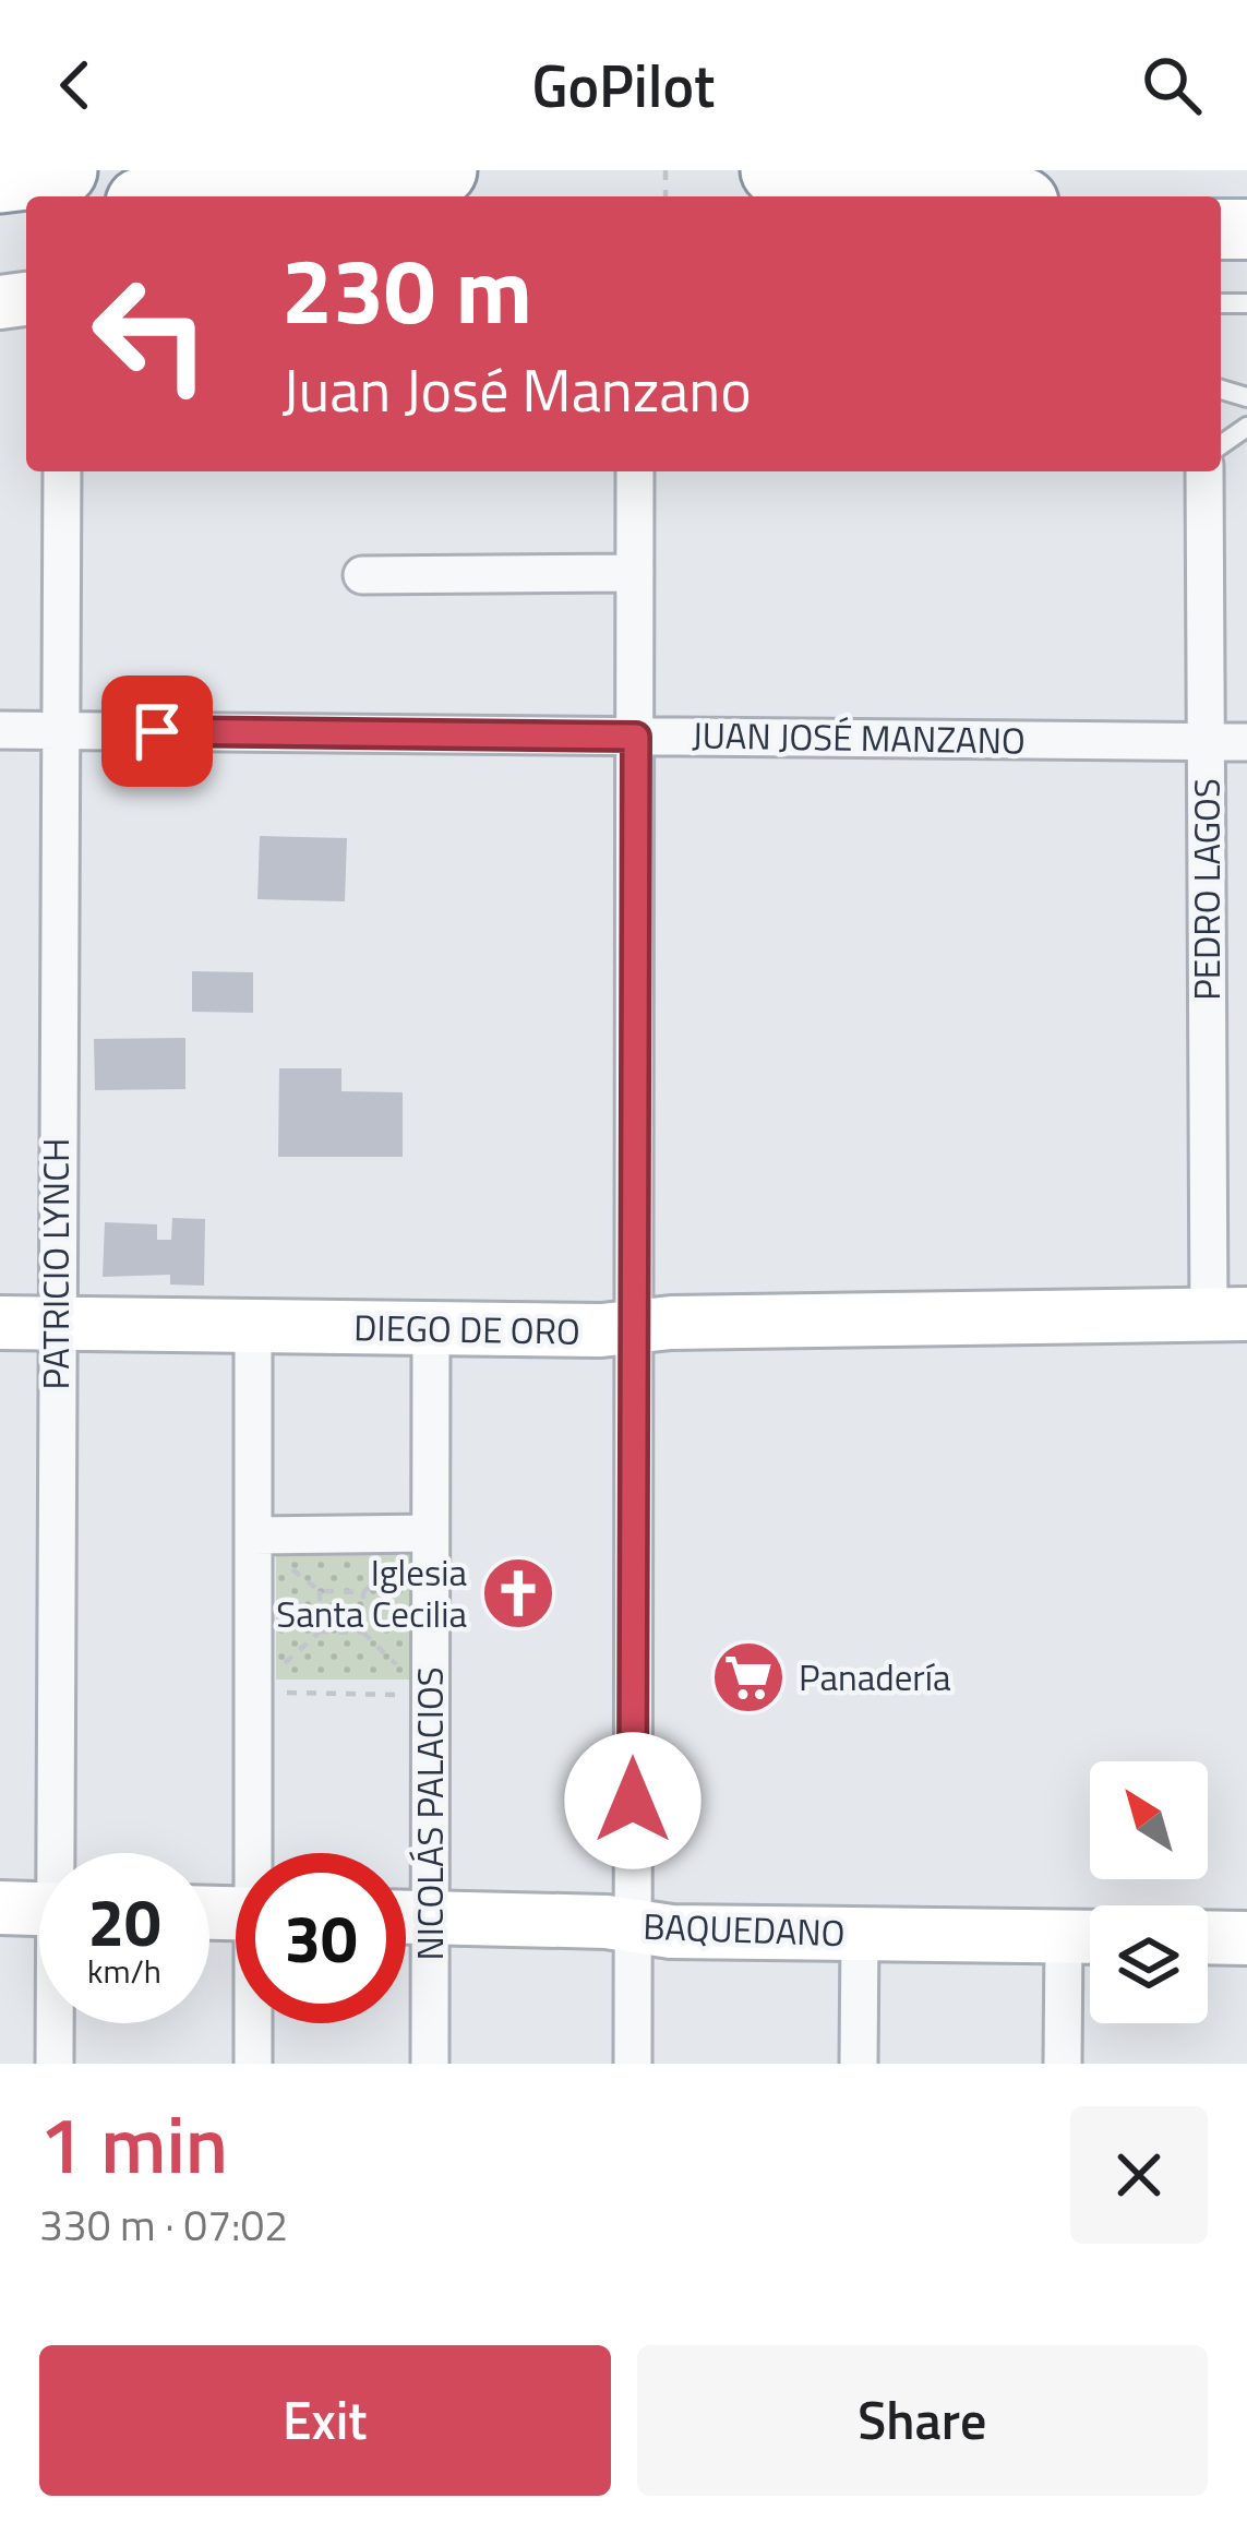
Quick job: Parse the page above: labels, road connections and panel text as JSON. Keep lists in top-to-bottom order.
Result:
{
  "streets": {
    "street": [
      "JUAN JOSÉ MANZANO",
      "PEDRO LAGOS",
      "PATRICIO LYNCH",
      "DIEGO DE ORO",
      "NICOLÁS PALACIOS",
      "BAQUEDANO"
    ]
  },
  "crossings": [
    ["JUAN JOSÉ MANZANO", "PEDRO LAGOS"],
    ["JUAN JOSÉ MANZANO", "PATRICIO LYNCH"],
    ["PEDRO LAGOS", "DIEGO DE ORO"],
    ["PATRICIO LYNCH", "DIEGO DE ORO"],
    ["DIEGO DE ORO", "NICOLÁS PALACIOS"],
    ["NICOLÁS PALACIOS", "BAQUEDANO"]
  ],
  "places": {
    "church": ["Iglesia Santa Cecilia"],
    "supermarket": ["Panadería"]
  },
  "north": "top left",
  "page": {
    "header": "GoPilot",
    "turn": ["230 m", "Juan José Manzano"],
    "speed": "20 km/h",
    "limit": "30",
    "heading": ["1 min", "330 m · 07:02"],
    "buttons": ["Exit", "Share"]
  }
}
